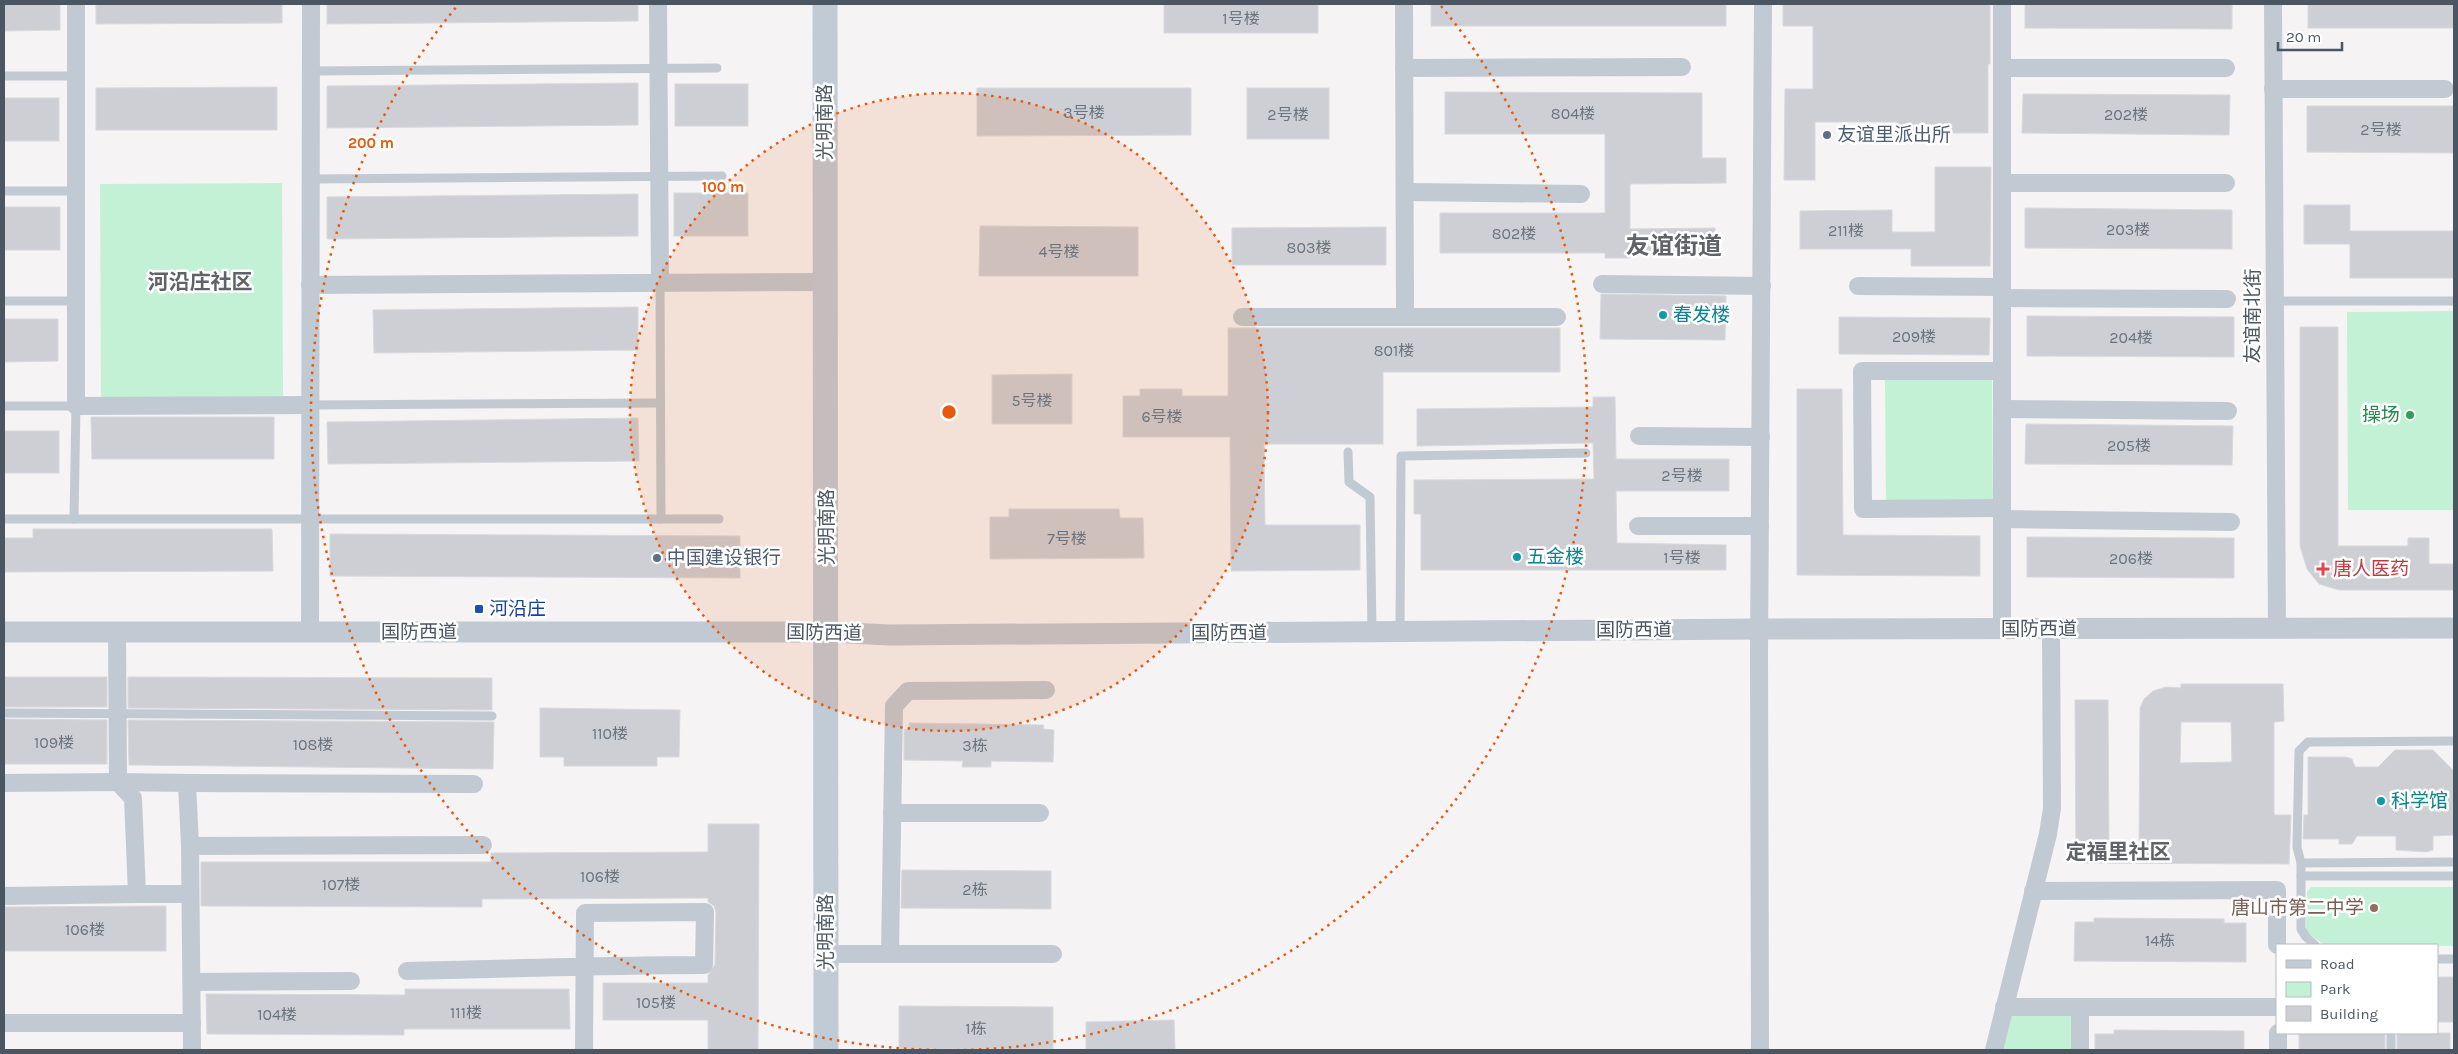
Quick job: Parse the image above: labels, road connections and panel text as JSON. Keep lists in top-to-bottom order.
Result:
{
  "streets": {
    "main road": ["光明南路"],
    "street": ["友谊南北街", "国防西道"]
  },
  "crossings": [
    ["光明南路", "国防西道"],
    ["友谊南北街", "国防西道"]
  ],
  "districts": ["友谊街道", "河沿庄社区", "定福里社区"],
  "places": {
    "other": [
      "友谊里派出所",
      "春发楼",
      "操场",
      "五金楼",
      "中国建设银行",
      "科学馆",
      "唐山市第二中学"
    ],
    "health": ["唐人医药"],
    "transit": ["河沿庄"]
  },
  "house_numbers": [
    "1号楼",
    "3号楼",
    "804楼",
    "2号楼",
    "202楼",
    "2号楼",
    "203楼",
    "211楼",
    "802楼",
    "803楼",
    "4号楼",
    "209楼",
    "204楼",
    "801楼",
    "5号楼",
    "6号楼",
    "205楼",
    "2号楼",
    "7号楼",
    "1号楼",
    "206楼",
    "110楼",
    "109楼",
    "108楼",
    "3栋",
    "106楼",
    "107楼",
    "2栋",
    "106楼",
    "14栋",
    "105楼",
    "111楼",
    "104楼",
    "1栋"
  ],
  "legend": ["Road", "Park", "Building"],
  "scale_bar": "20 m",
  "rings": ["200 m", "100 m"]
}
